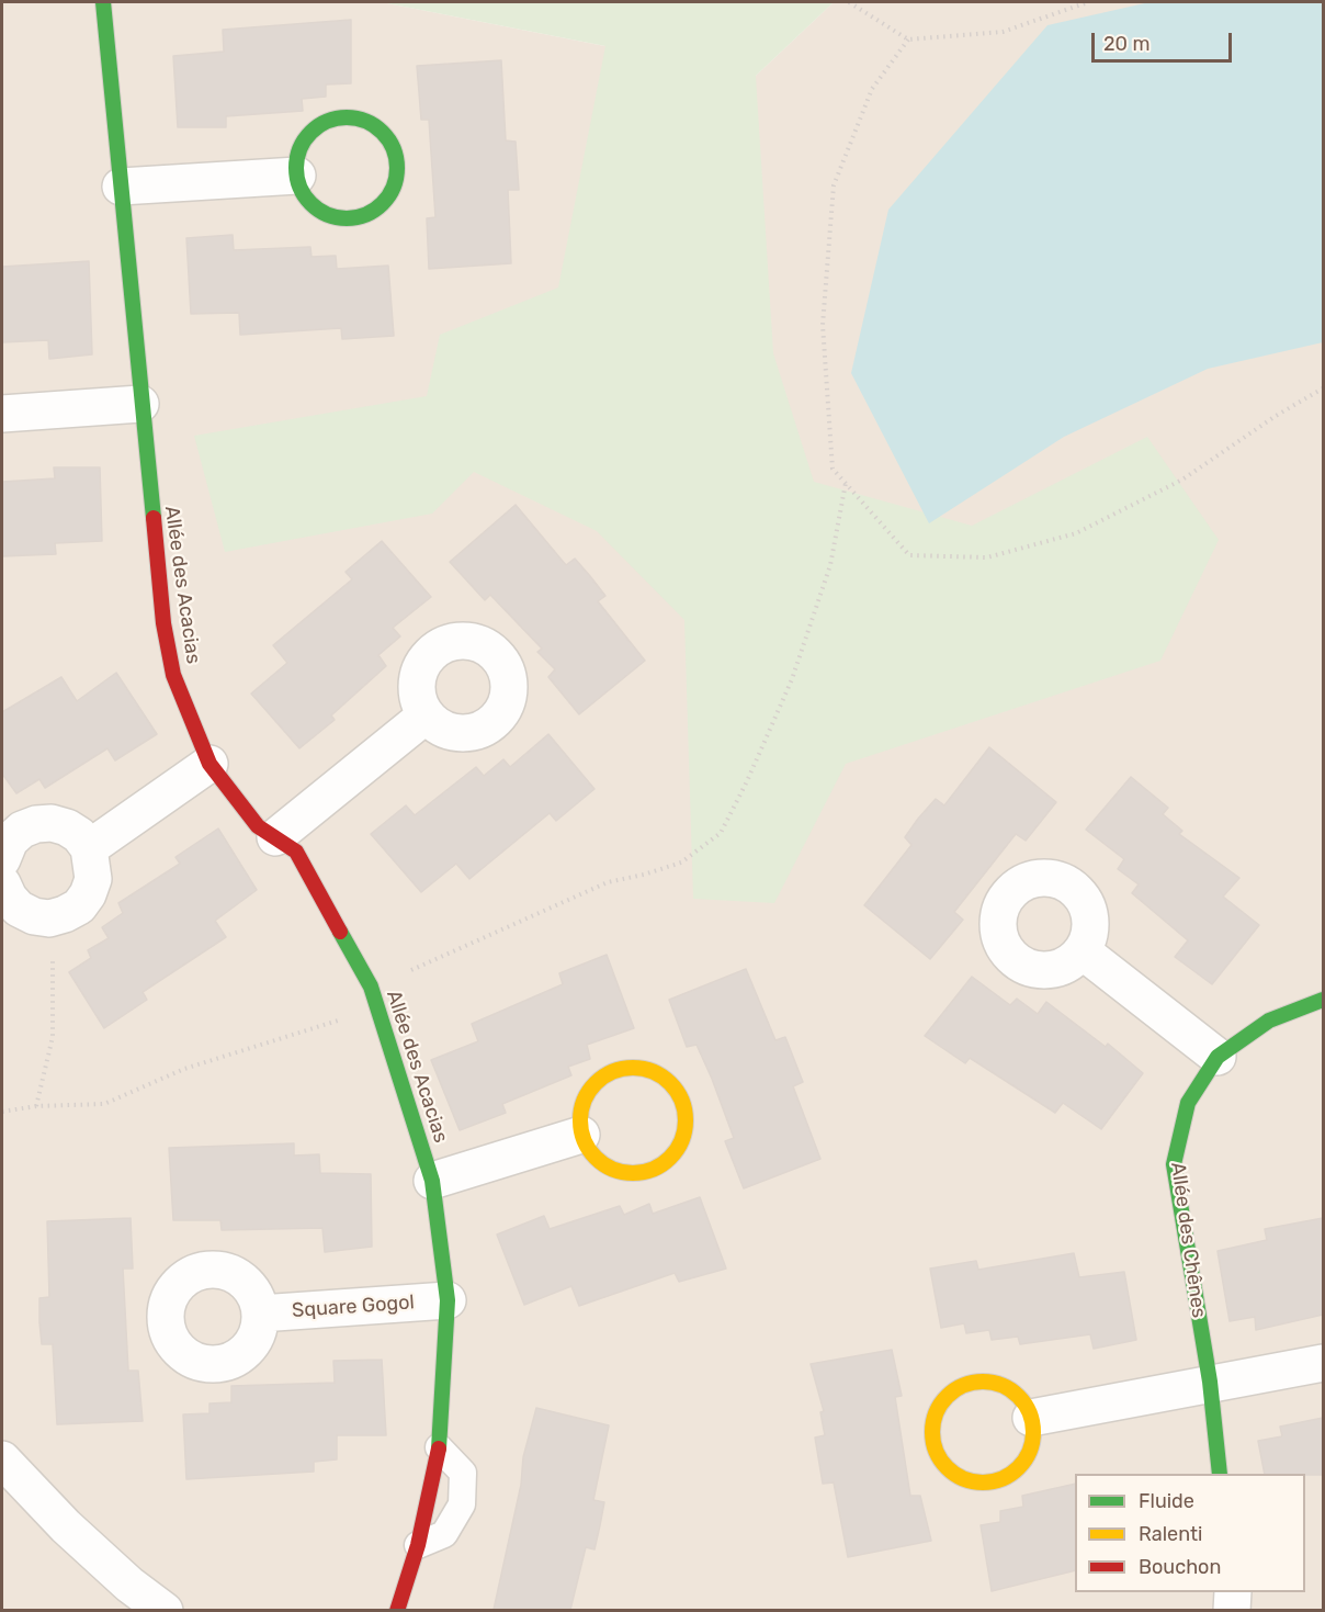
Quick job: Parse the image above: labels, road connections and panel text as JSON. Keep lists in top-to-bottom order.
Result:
{
  "streets": {
    "street": ["Allée des Acacias", "Allée des Chênes", "Square Gogol"]
  },
  "crossings": [
    ["Allée des Acacias", "Square Gogol"]
  ],
  "legend": ["Fluide", "Ralenti", "Bouchon"],
  "scale_bar": "20 m"
}
